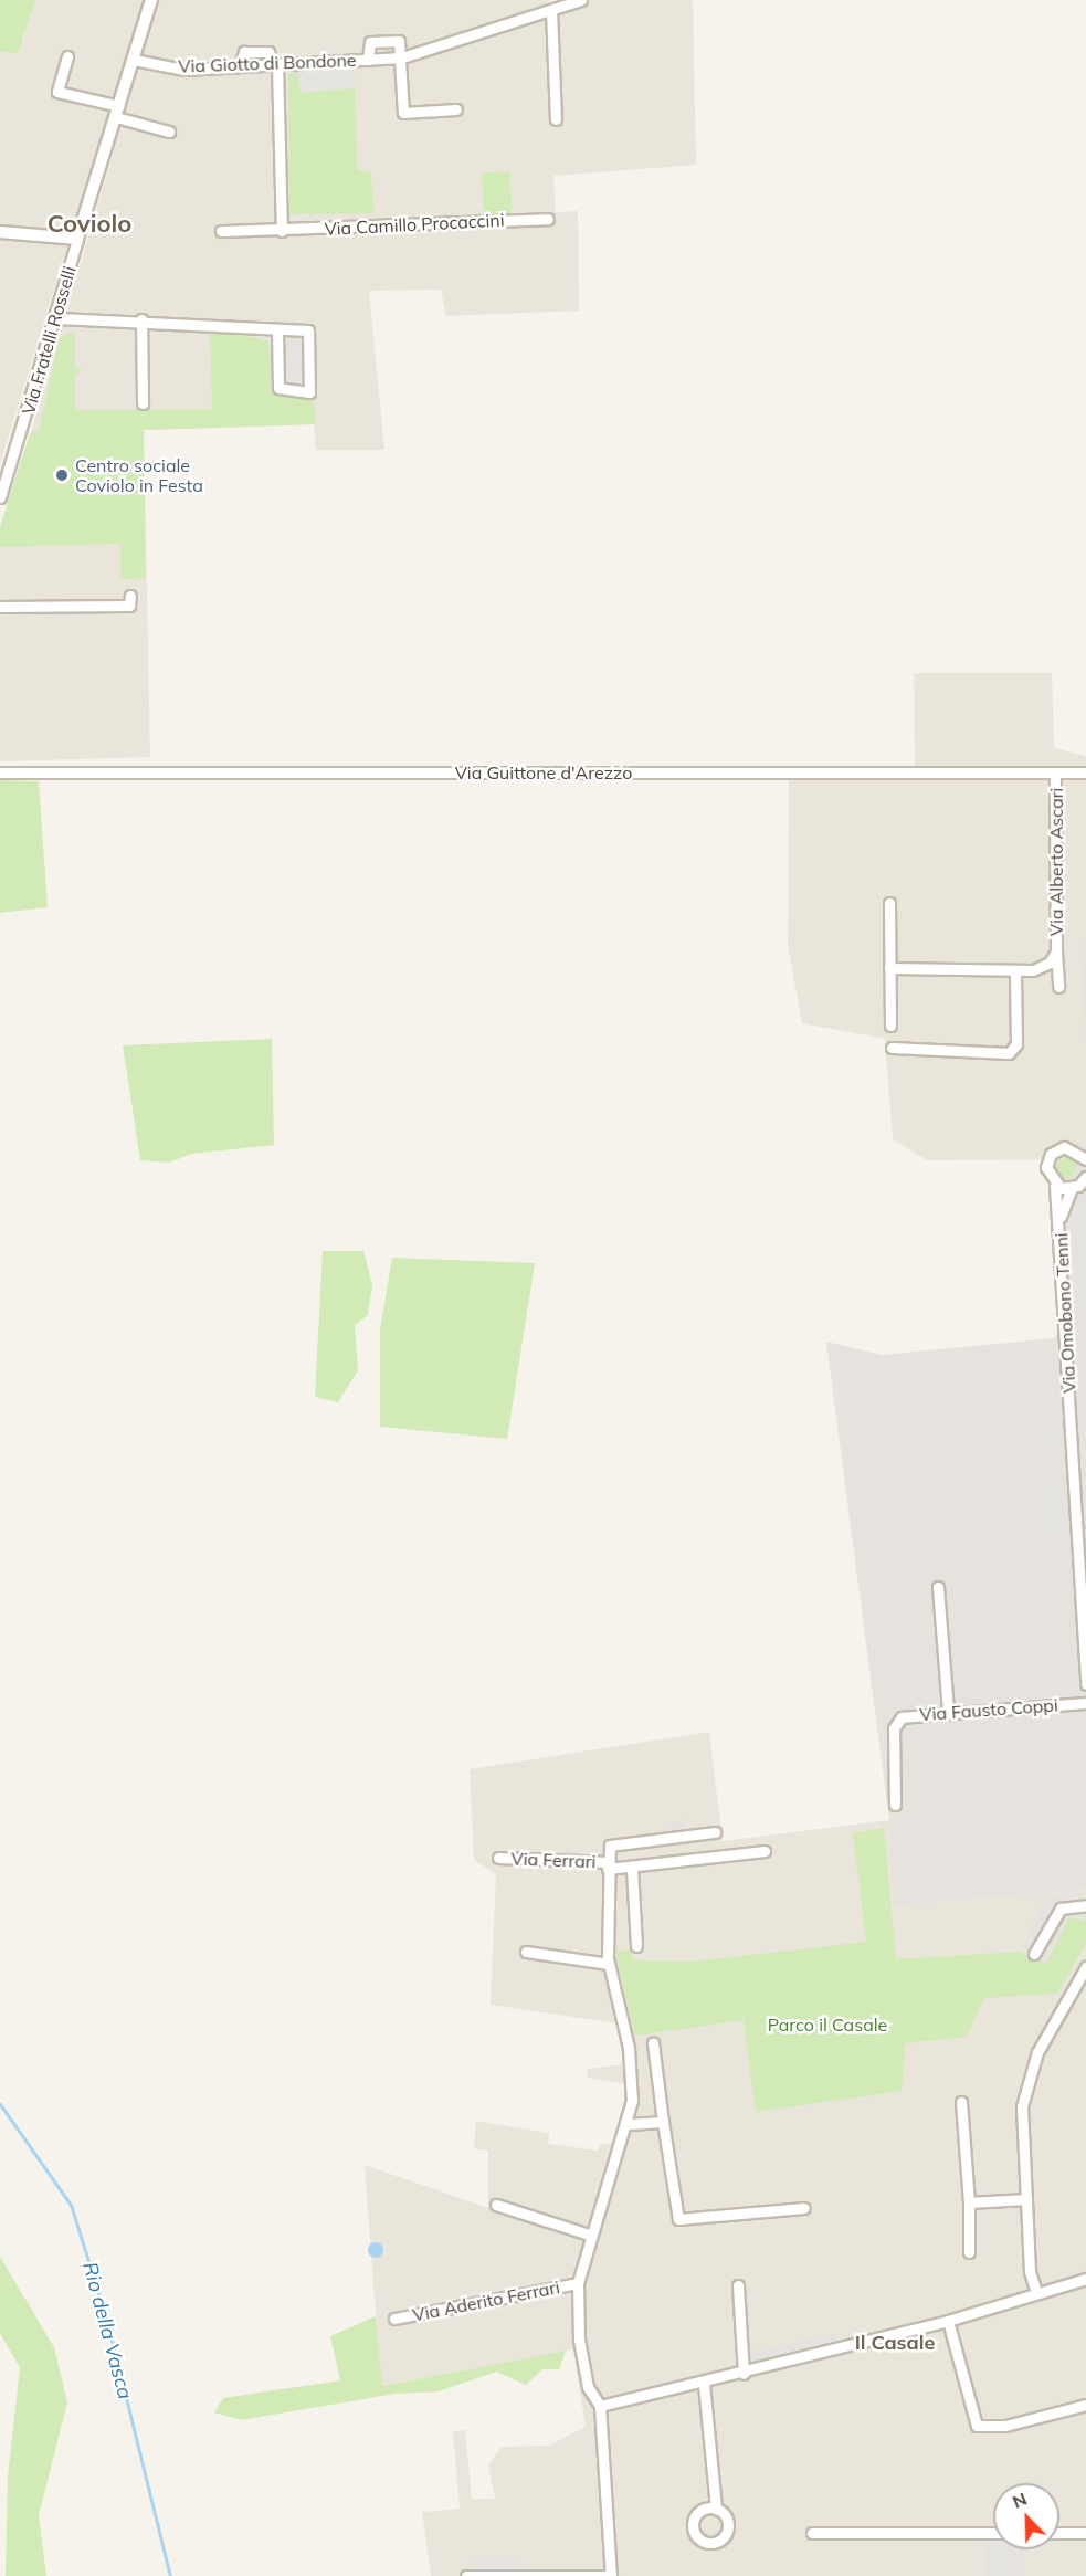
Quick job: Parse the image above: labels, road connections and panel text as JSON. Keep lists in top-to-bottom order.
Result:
{
  "streets": {
    "street": [
      "Via Giotto di Bondone",
      "Via Camillo Procaccini",
      "Via Fratelli Rosselli",
      "Via Guittone d'Arezzo",
      "Via Alberto Ascari",
      "Via Omobono Tenni",
      "Via Fausto Coppi",
      "Via Ferrari",
      "Via Aderito Ferrari"
    ]
  },
  "crossings": [
    ["Via Giotto di Bondone", "Via Fratelli Rosselli"],
    ["Via Guittone d'Arezzo", "Via Alberto Ascari"],
    ["Via Ferrari", "Via Aderito Ferrari"]
  ],
  "districts": ["Coviolo", "Il Casale"],
  "water": ["Rio della Vasca"],
  "parks": ["Parco il Casale"],
  "places": ["Centro sociale Coviolo in Festa"],
  "north": "top left"
}
